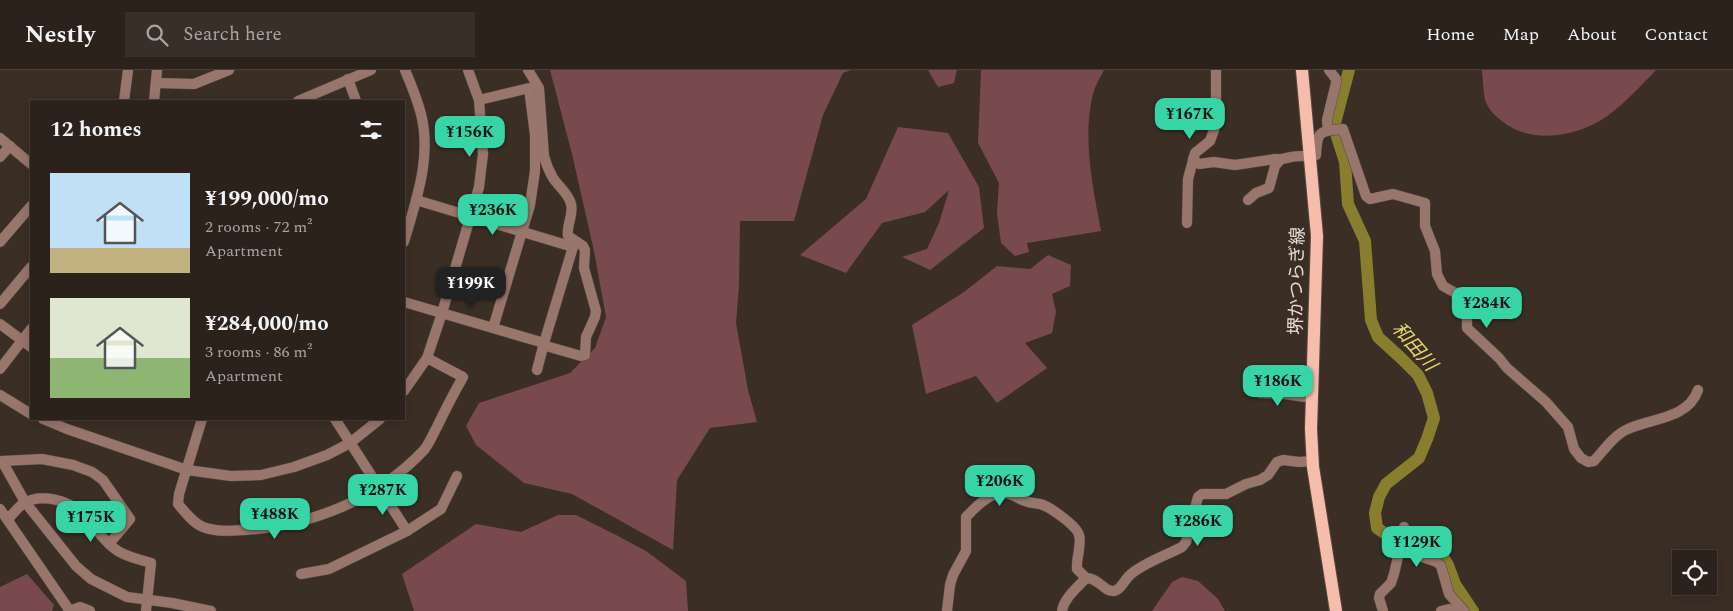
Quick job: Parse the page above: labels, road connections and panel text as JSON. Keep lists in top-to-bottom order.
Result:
{
  "streets": {
    "main road": ["堺かつらぎ線"]
  },
  "water": ["和田川"],
  "page": {
    "header": "Nestly",
    "search": "Search here",
    "nav": [
      "Home",
      "Map",
      "About",
      "Contact"
    ],
    "price": [
      "¥167K",
      "¥156K",
      "¥236K",
      "¥199K",
      "¥284K",
      "¥186K",
      "¥206K",
      "¥287K",
      "¥488K",
      "¥175K",
      "¥286K",
      "¥129K"
    ],
    "heading": "12 homes",
    "list": [
      {
        "name": "¥199,000/mo",
        "note": "2 rooms · 72 m² · Apartment"
      },
      {
        "name": "¥284,000/mo",
        "note": "3 rooms · 86 m² · Apartment"
      }
    ]
  }
}
